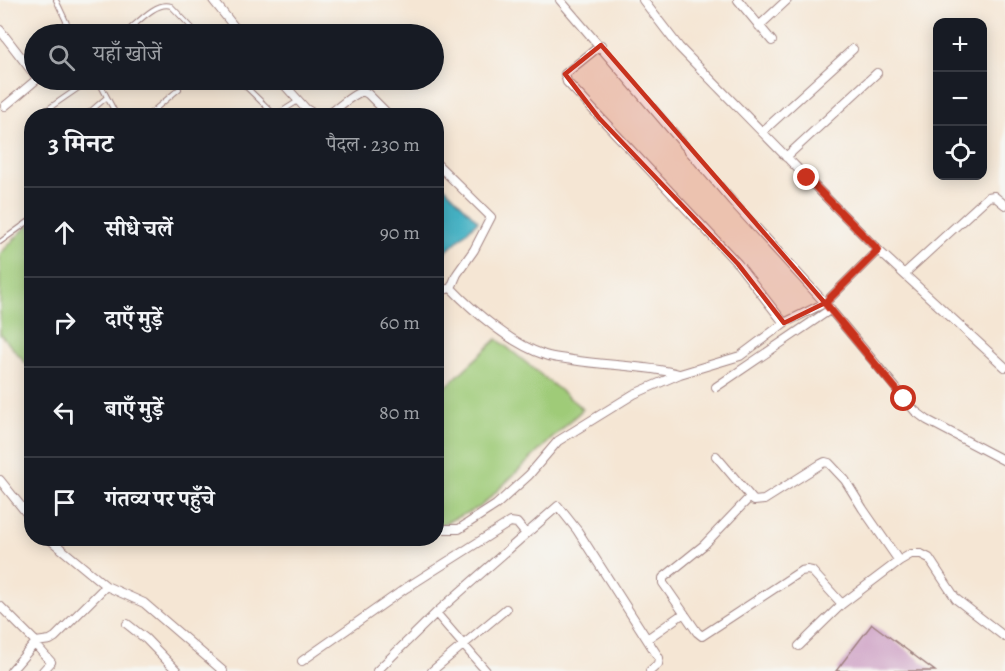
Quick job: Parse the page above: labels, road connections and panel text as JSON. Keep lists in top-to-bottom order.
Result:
{
  "page": {
    "map_buttons": ["+", "−"],
    "search": "यहाँ खोजें",
    "heading": ["3 मिनट", "पैदल · 230 m"],
    "list": [
      ["सीधे चलें", "90 m"],
      ["दाएँ मुड़ें", "60 m"],
      ["बाएँ मुड़ें", "80 m"],
      "गंतव्य पर पहुँचे"
    ]
  }
}
